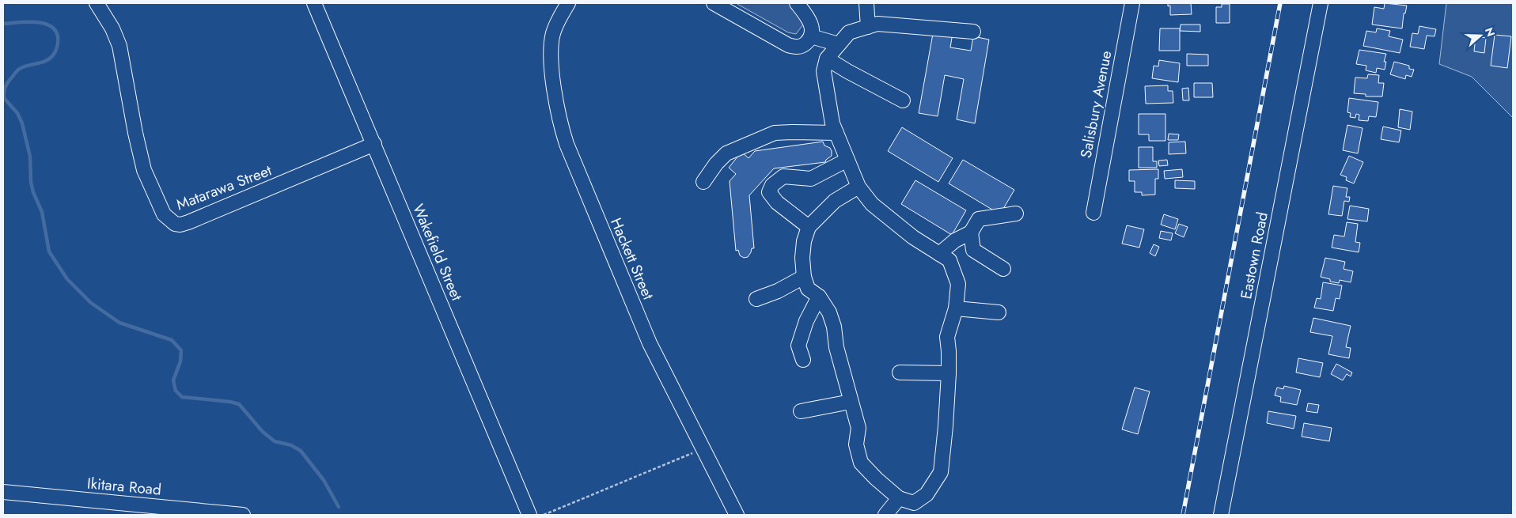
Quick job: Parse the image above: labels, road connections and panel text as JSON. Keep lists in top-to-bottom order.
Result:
{
  "streets": {
    "street": [
      "Salisbury Avenue",
      "Matarawa Street",
      "Wakefield Street",
      "Eastown Road",
      "Hackett Street",
      "Ikitara Road"
    ]
  },
  "crossings": [
    ["Matarawa Street", "Wakefield Street"]
  ],
  "north": "right"
}
